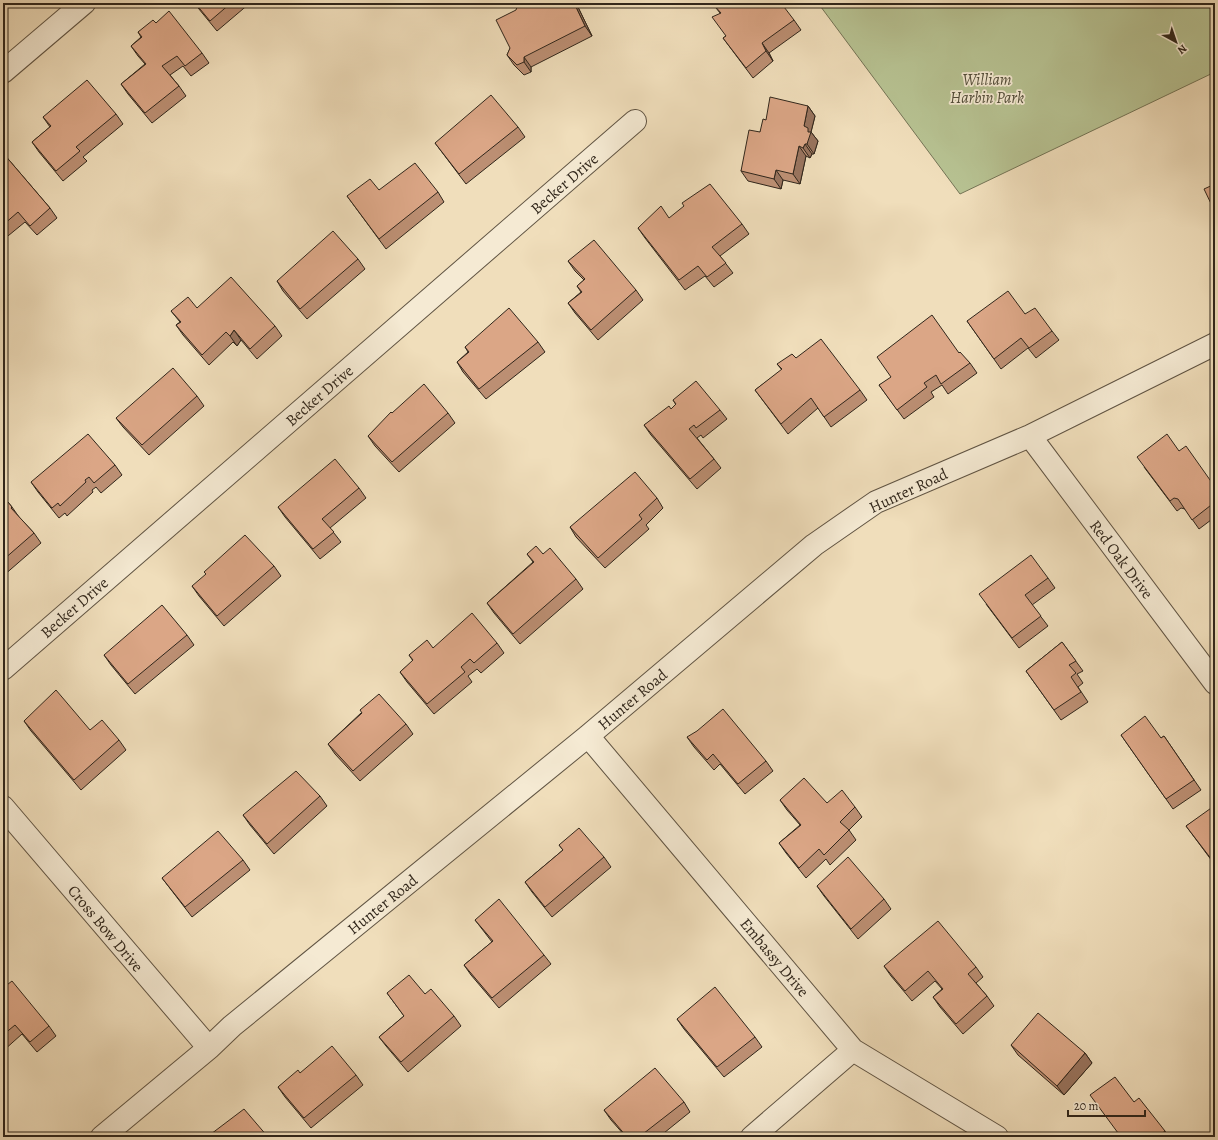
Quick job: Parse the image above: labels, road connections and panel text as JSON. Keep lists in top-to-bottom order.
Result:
{
  "streets": {
    "street": [
      "Becker Drive",
      "Hunter Road",
      "Red Oak Drive",
      "Cross Bow Drive",
      "Embassy Drive"
    ]
  },
  "crossings": [
    ["Hunter Road", "Red Oak Drive"],
    ["Hunter Road", "Cross Bow Drive"],
    ["Hunter Road", "Embassy Drive"]
  ],
  "parks": ["William Harbin Park"],
  "scale_bar": "20 m",
  "north": "bottom right"
}
